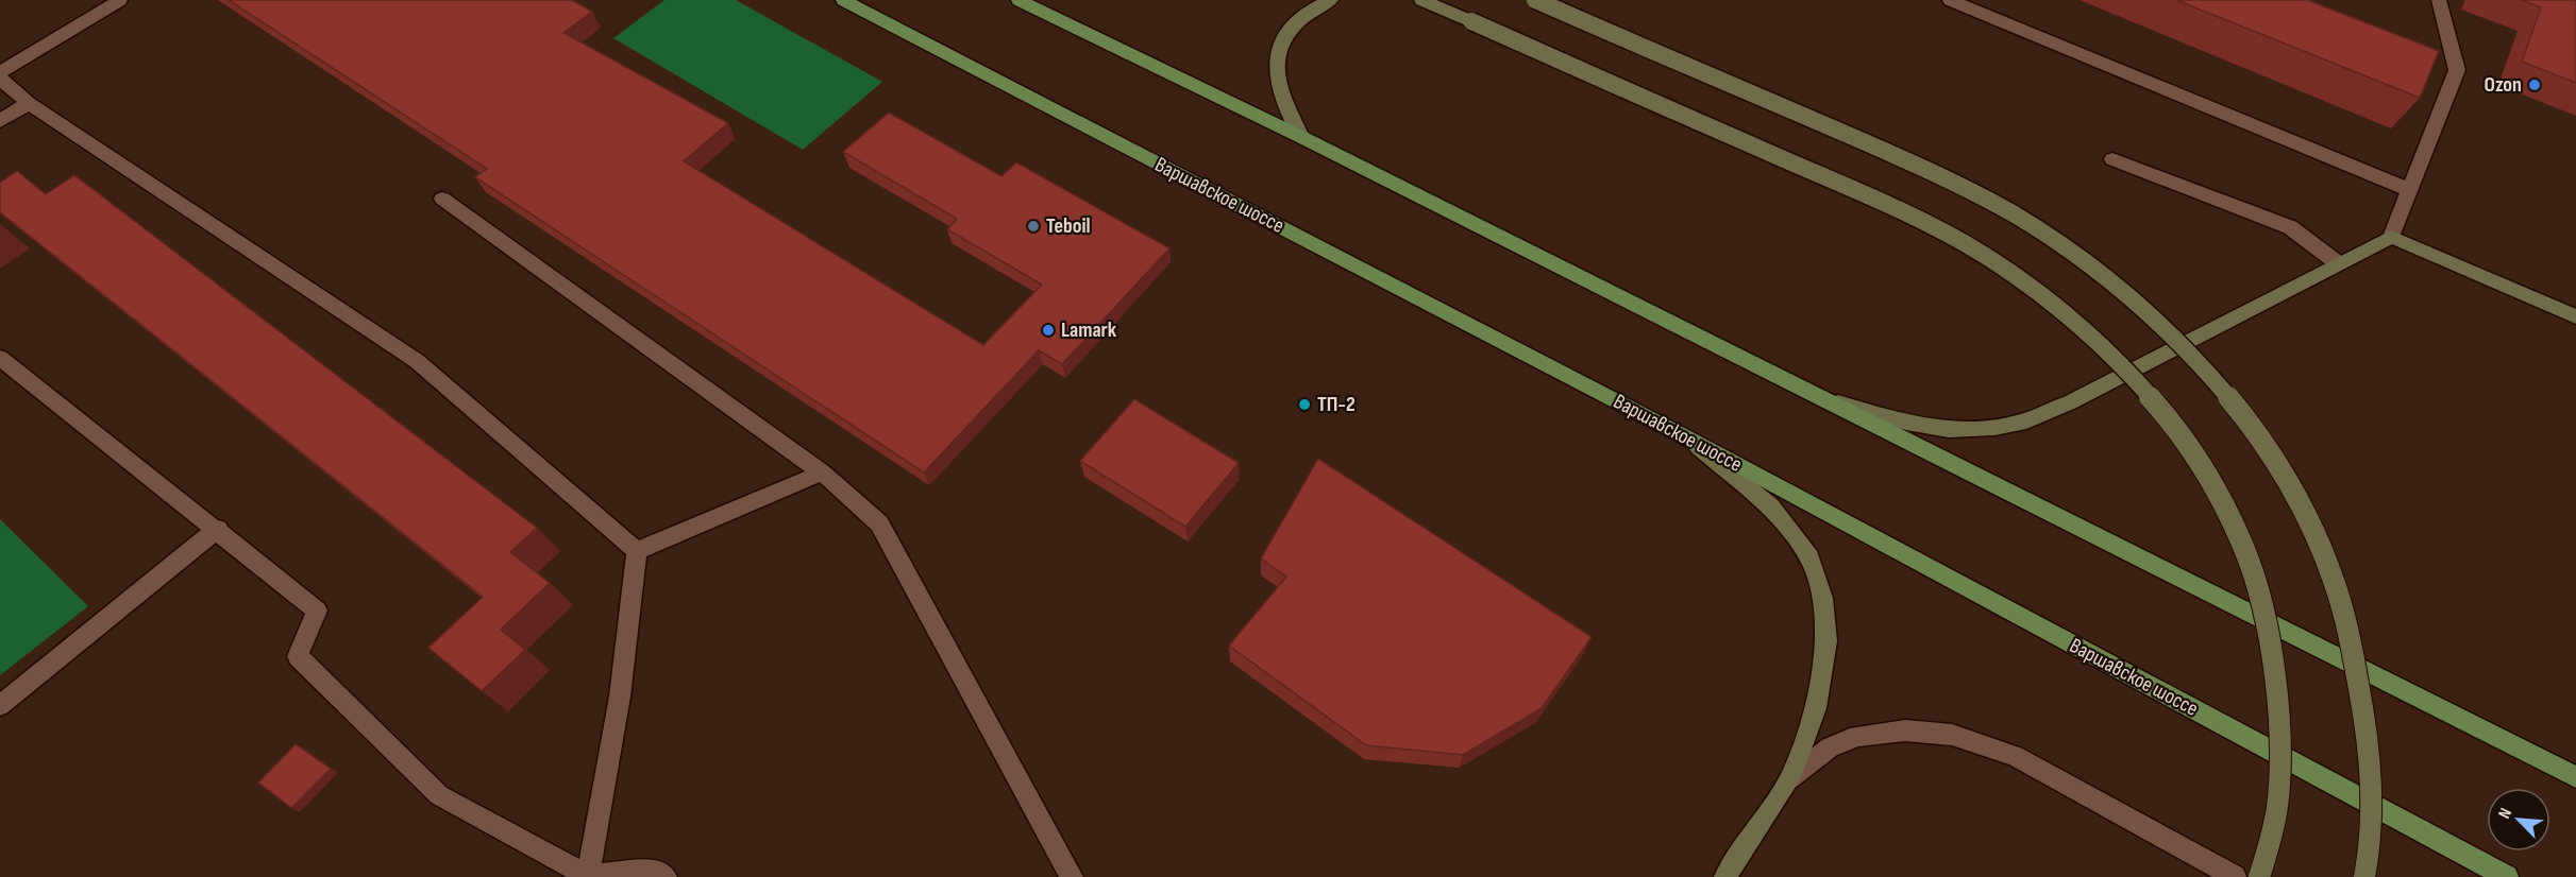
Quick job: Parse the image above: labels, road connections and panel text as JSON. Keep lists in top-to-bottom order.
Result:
{
  "streets": {
    "main road": ["Варшавское шоссе"]
  },
  "places": [
    "Ozon",
    "Teboil",
    "Lamark",
    "ТП-2"
  ],
  "north": "top left"
}
